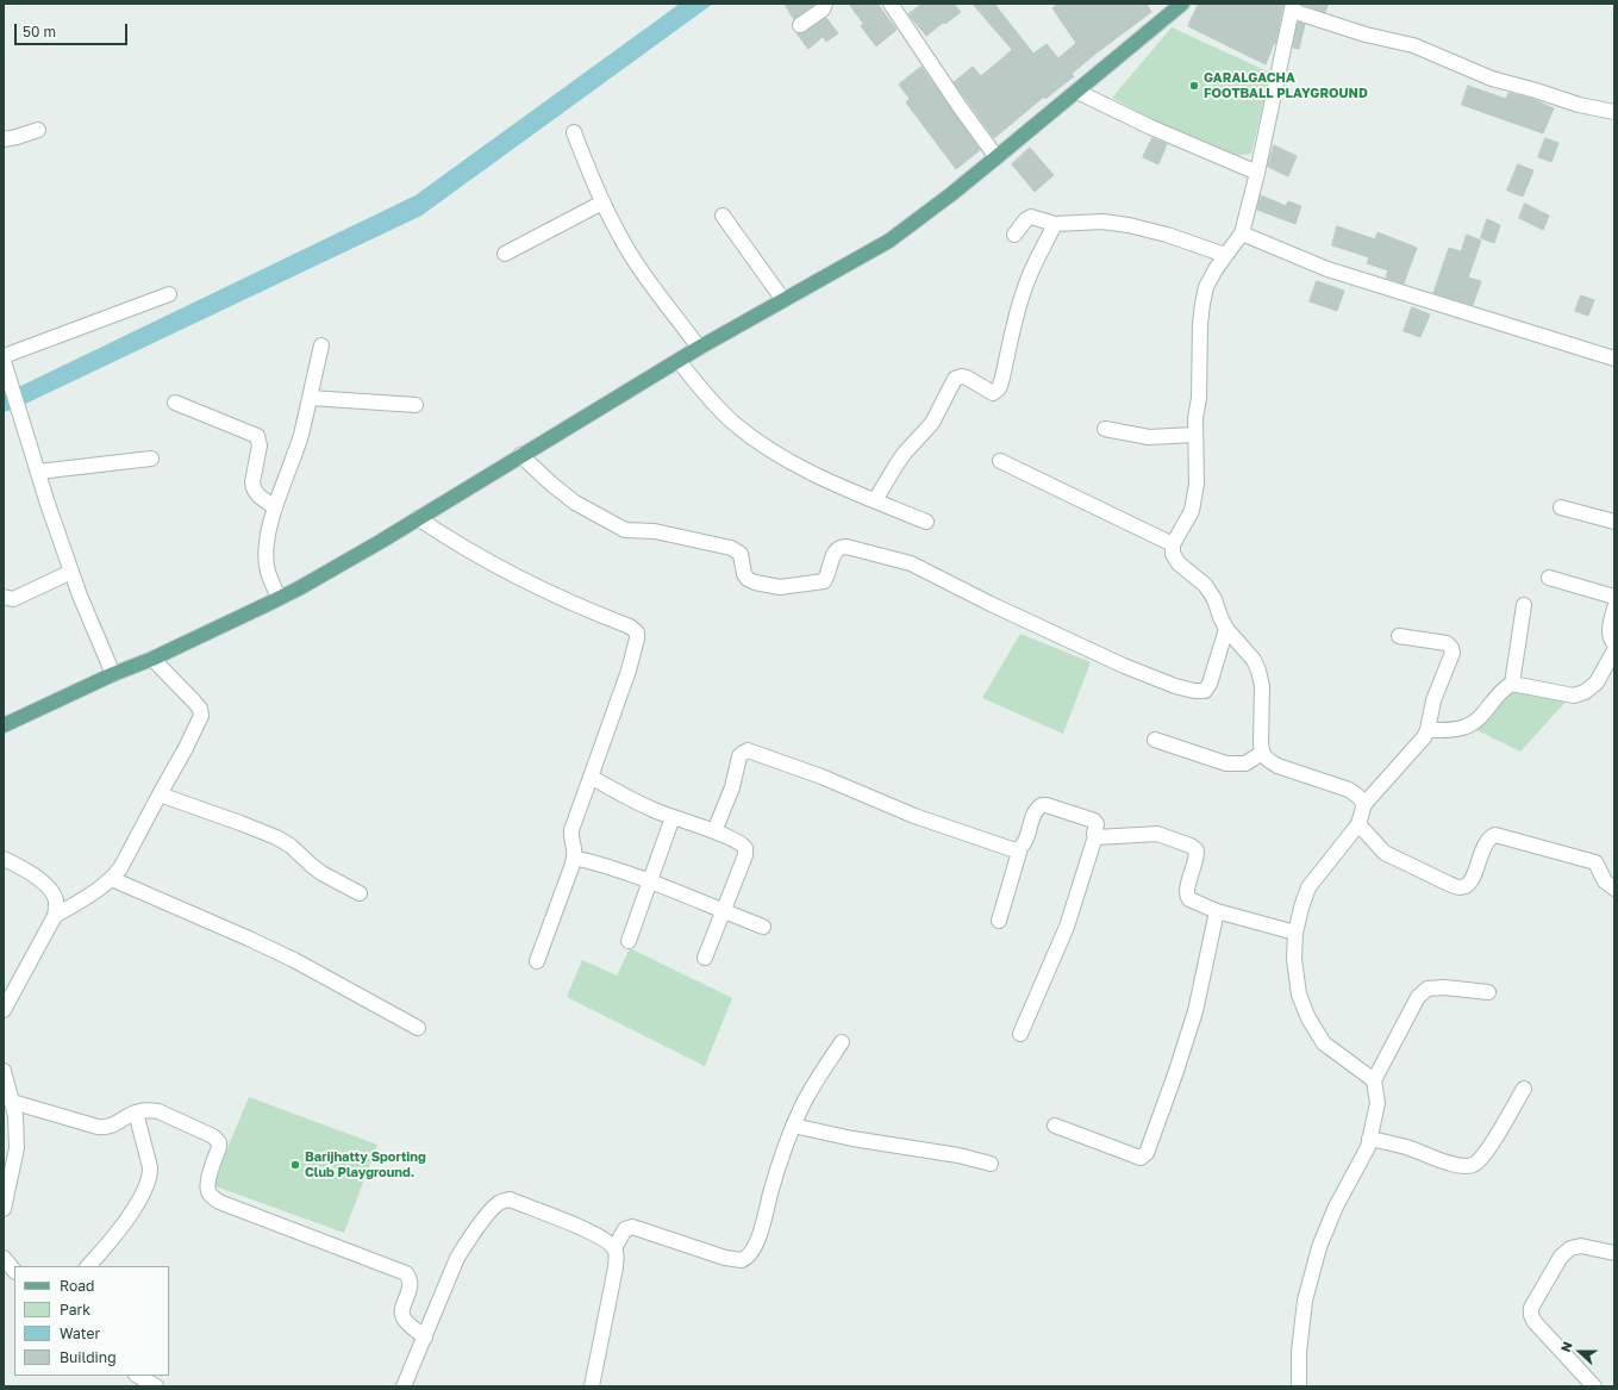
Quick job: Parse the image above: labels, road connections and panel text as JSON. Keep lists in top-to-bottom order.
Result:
{
  "places": ["GARALGACHA FOOTBALL PLAYGROUND", "Barijhatty Sporting Club Playground."],
  "legend": [
    "Road",
    "Park",
    "Water",
    "Building"
  ],
  "scale_bar": "50 m",
  "north": "left"
}
